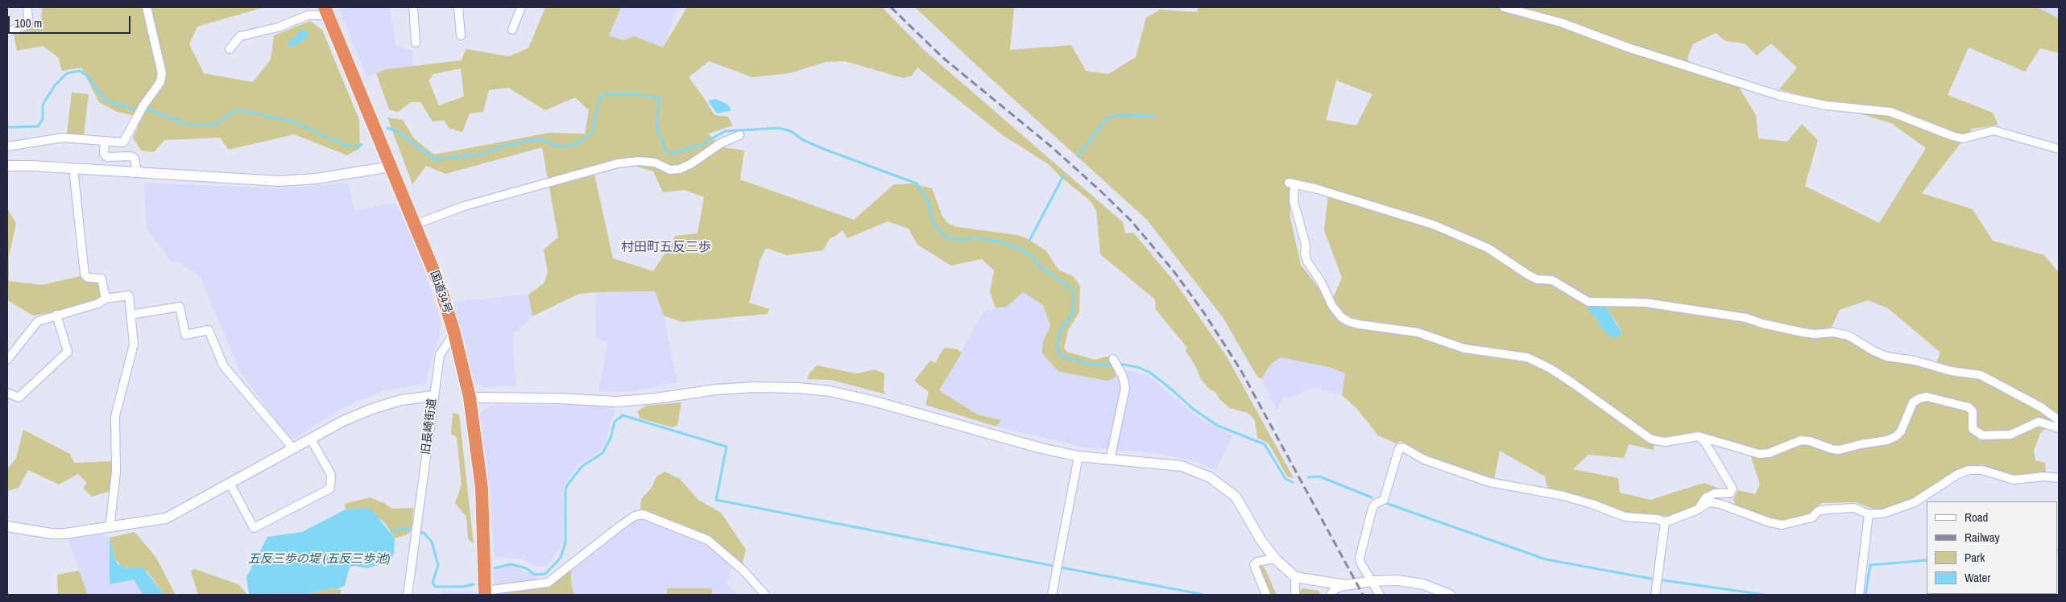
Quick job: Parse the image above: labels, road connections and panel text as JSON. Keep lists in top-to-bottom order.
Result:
{
  "streets": {
    "highway": ["国道34号"],
    "street": ["旧長崎街道"]
  },
  "crossings": [
    ["国道34号", "旧長崎街道"]
  ],
  "districts": ["村田町五反三歩"],
  "water": ["五反三歩の堤 (五反三歩池)"],
  "legend": [
    "Road",
    "Railway",
    "Park",
    "Water"
  ],
  "scale_bar": "100 m"
}
